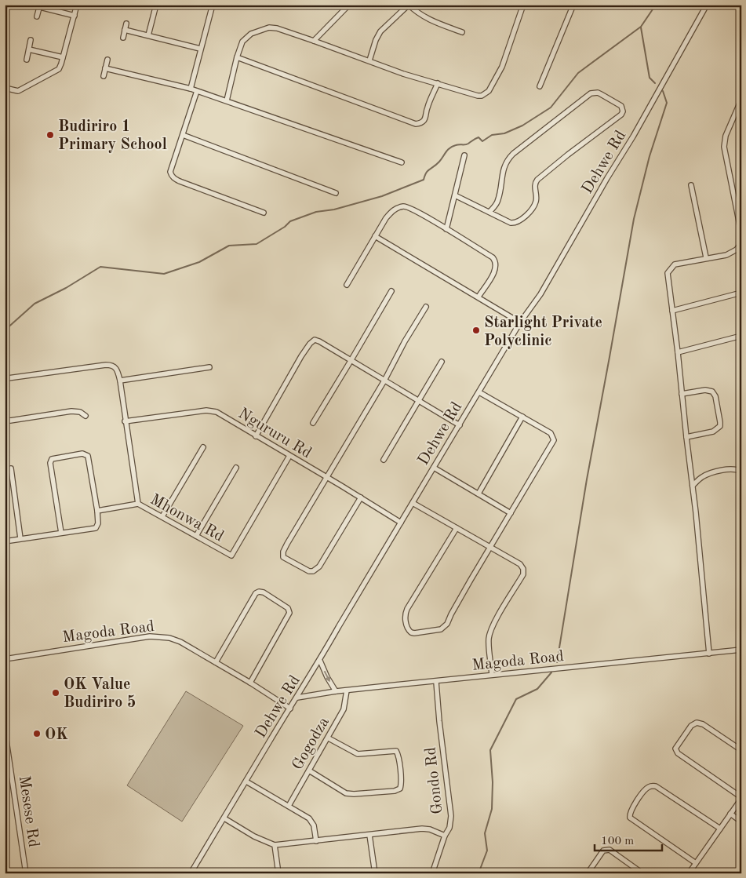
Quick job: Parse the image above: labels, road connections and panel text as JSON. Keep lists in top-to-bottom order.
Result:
{
  "streets": {
    "street": [
      "Dehwe Rd",
      "Ngururu Rd",
      "Mhonwa Rd",
      "Magoda Road",
      "Gogodza",
      "Gondo Rd",
      "Mesese Rd"
    ]
  },
  "crossings": [
    ["Dehwe Rd", "Ngururu Rd"],
    ["Dehwe Rd", "Magoda Road"],
    ["Ngururu Rd", "Mhonwa Rd"],
    ["Magoda Road", "Gogodza"],
    ["Magoda Road", "Gondo Rd"]
  ],
  "places": [
    "Budiriro 1 Primary School",
    "Starlight Private Polyclinic",
    "OK Value Budiriro 5",
    "OK"
  ],
  "scale_bar": "100 m"
}
